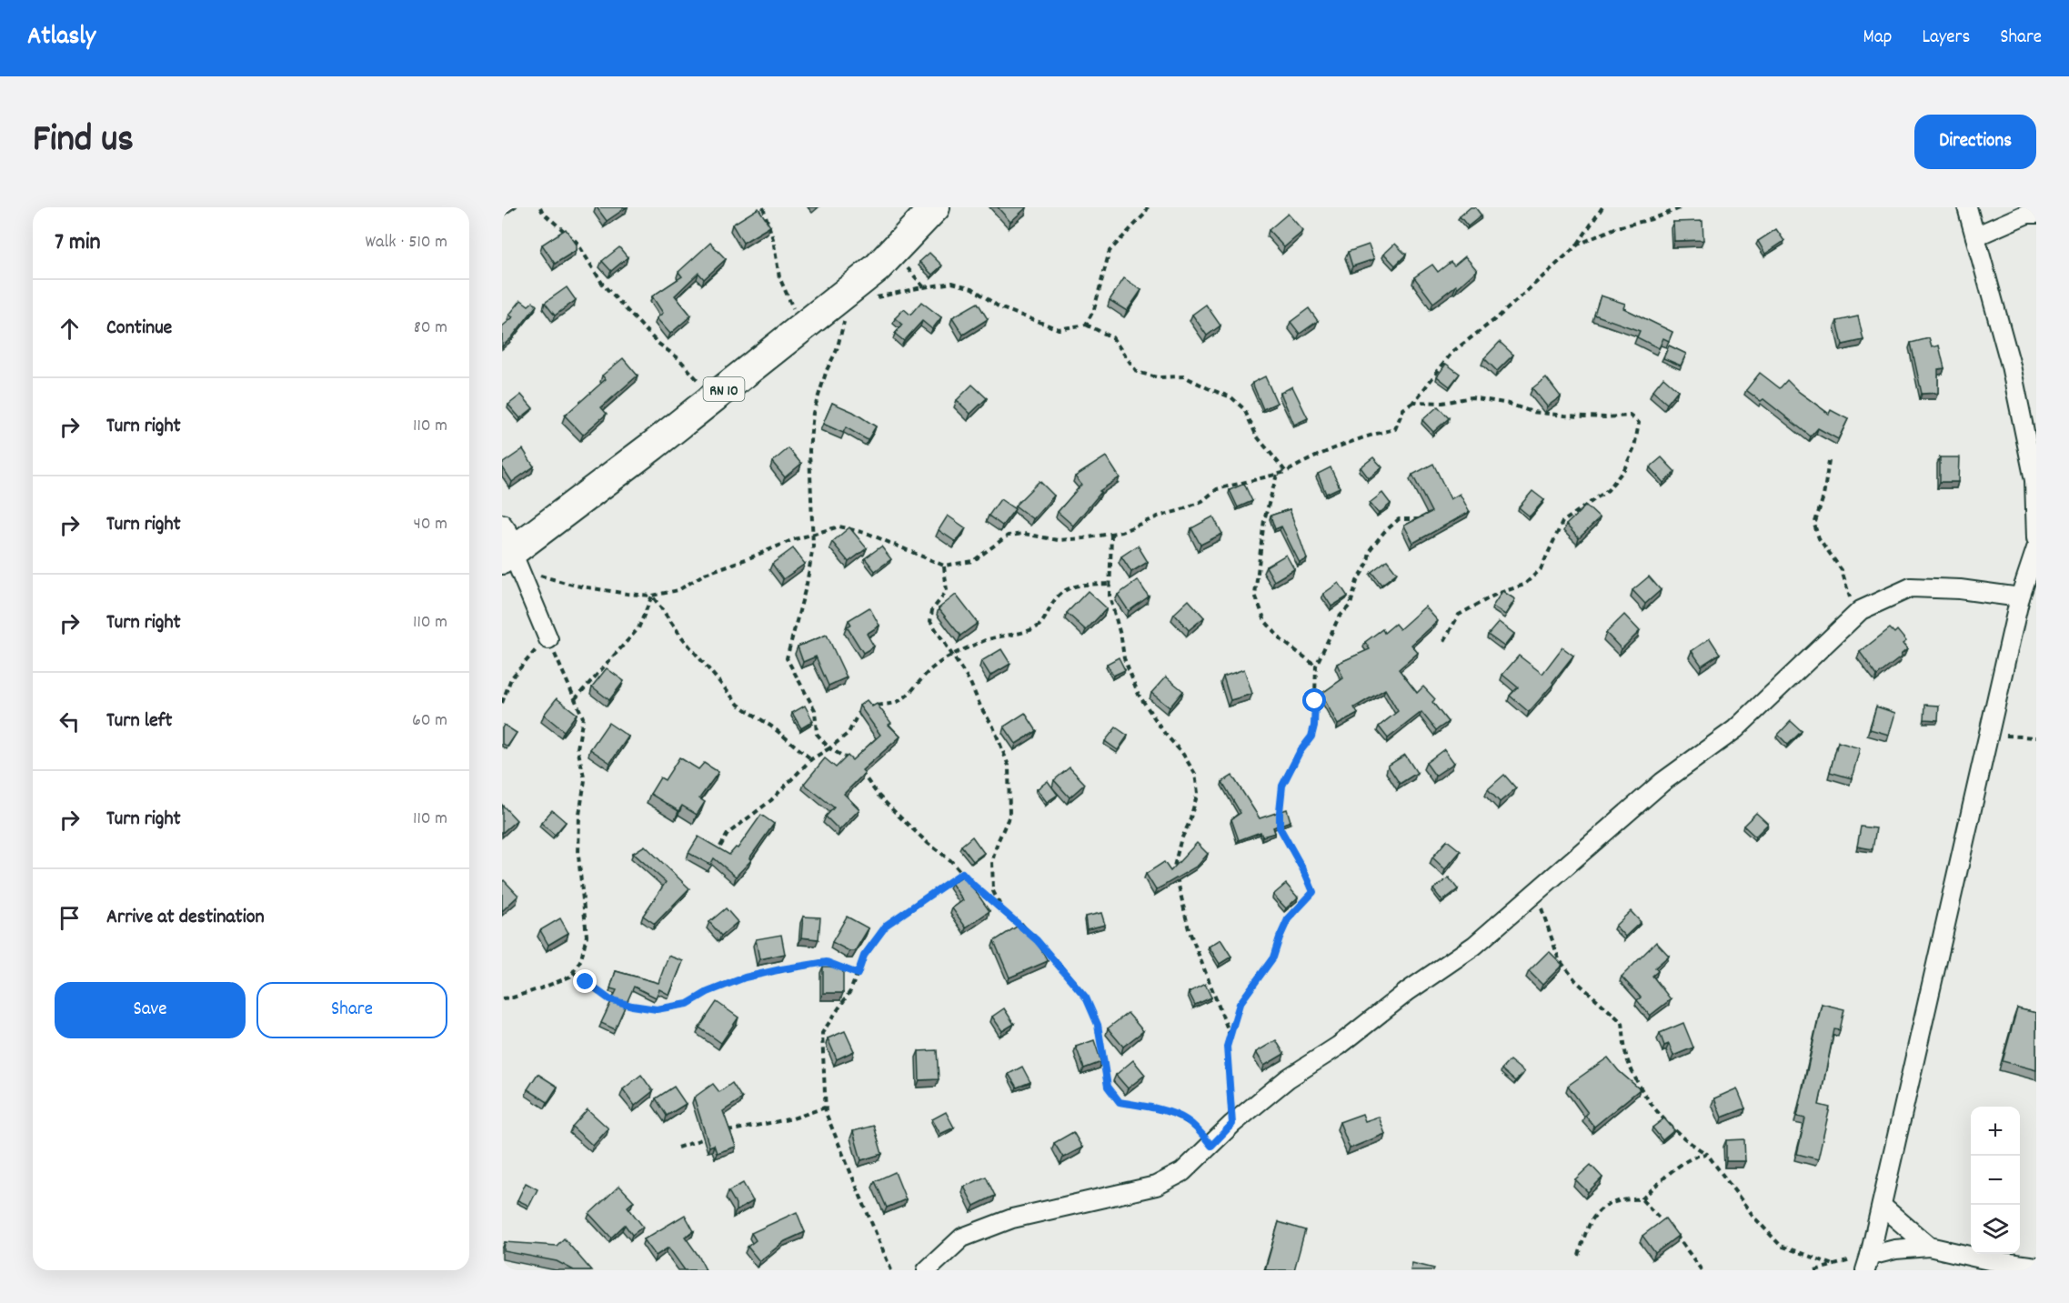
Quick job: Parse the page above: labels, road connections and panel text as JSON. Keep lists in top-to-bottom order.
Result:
{
  "streets": {
    "main road": ["RN 10"]
  },
  "page": {
    "header": "Atlasly",
    "nav": ["Map", "Layers", "Share"],
    "title": "Find us",
    "buttons": [
      "Directions",
      ["Save", "Share"]
    ],
    "heading": ["7 min", "Walk · 510 m"],
    "list": [
      ["Continue", "80 m"],
      ["Turn right", "110 m"],
      ["Turn right", "40 m"],
      ["Turn right", "110 m"],
      ["Turn left", "60 m"],
      ["Turn right", "110 m"],
      "Arrive at destination"
    ],
    "map_buttons": ["+", "−"]
  }
}
